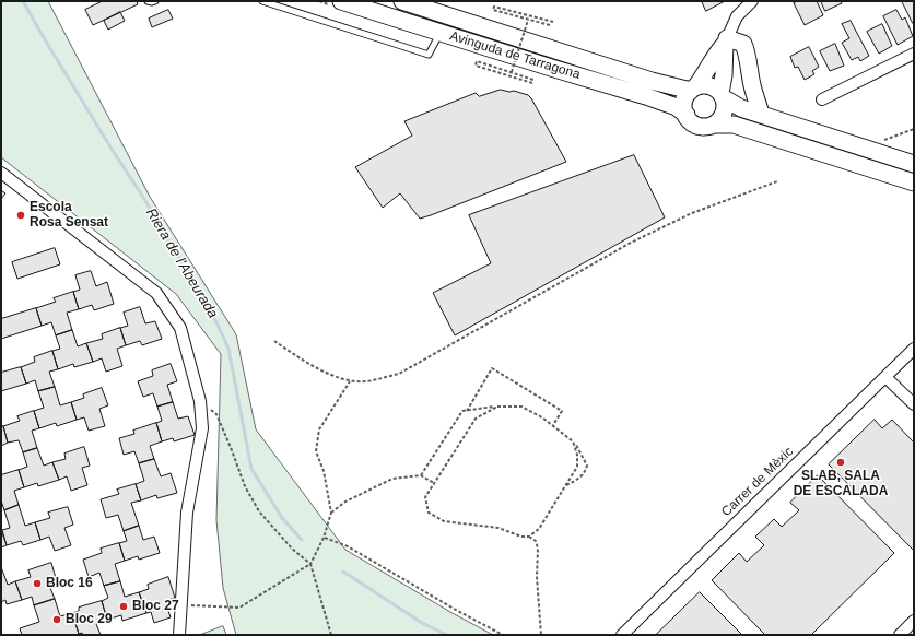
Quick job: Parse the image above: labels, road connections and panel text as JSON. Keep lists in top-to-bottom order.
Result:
{
  "streets": {
    "main road": ["Avinguda de Tarragona"],
    "street": ["Carrer de Mèxic"]
  },
  "water": ["Riera de l'Abeurada"],
  "places": [
    "Escola Rosa Sensat",
    "SLAB, SALA DE ESCALADA",
    "Bloc 16",
    "Bloc 27",
    "Bloc 29"
  ]
}
